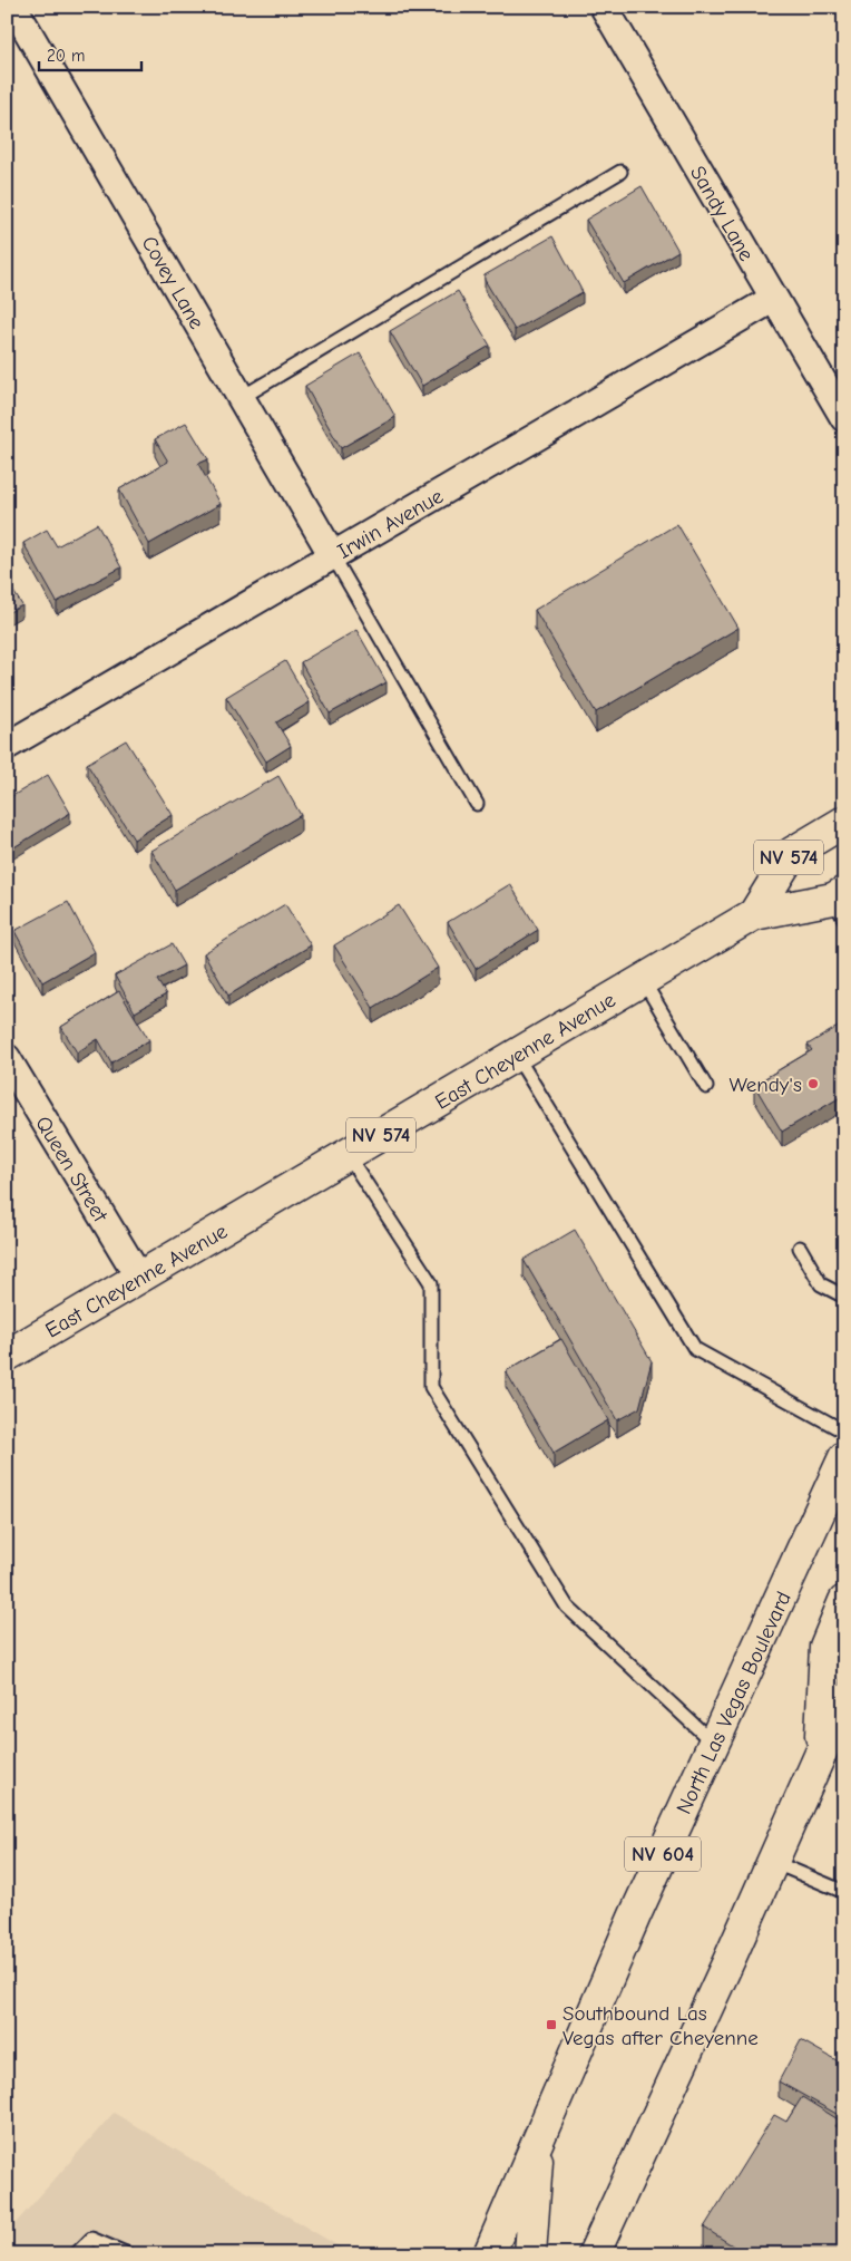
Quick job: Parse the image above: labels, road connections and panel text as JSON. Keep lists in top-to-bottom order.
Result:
{
  "streets": {
    "main road": [
      "NV 574",
      "East Cheyenne Avenue",
      "North Las Vegas Boulevard",
      "NV 604"
    ],
    "street": [
      "Sandy Lane",
      "Covey Lane",
      "Irwin Avenue",
      "Queen Street"
    ]
  },
  "crossings": [
    ["Sandy Lane", "Irwin Avenue"],
    ["Covey Lane", "Irwin Avenue"],
    ["East Cheyenne Avenue", "Queen Street"]
  ],
  "places": {
    "other": ["Wendy's"],
    "transit": ["Southbound Las Vegas after Cheyenne"]
  },
  "scale_bar": "20 m"
}
